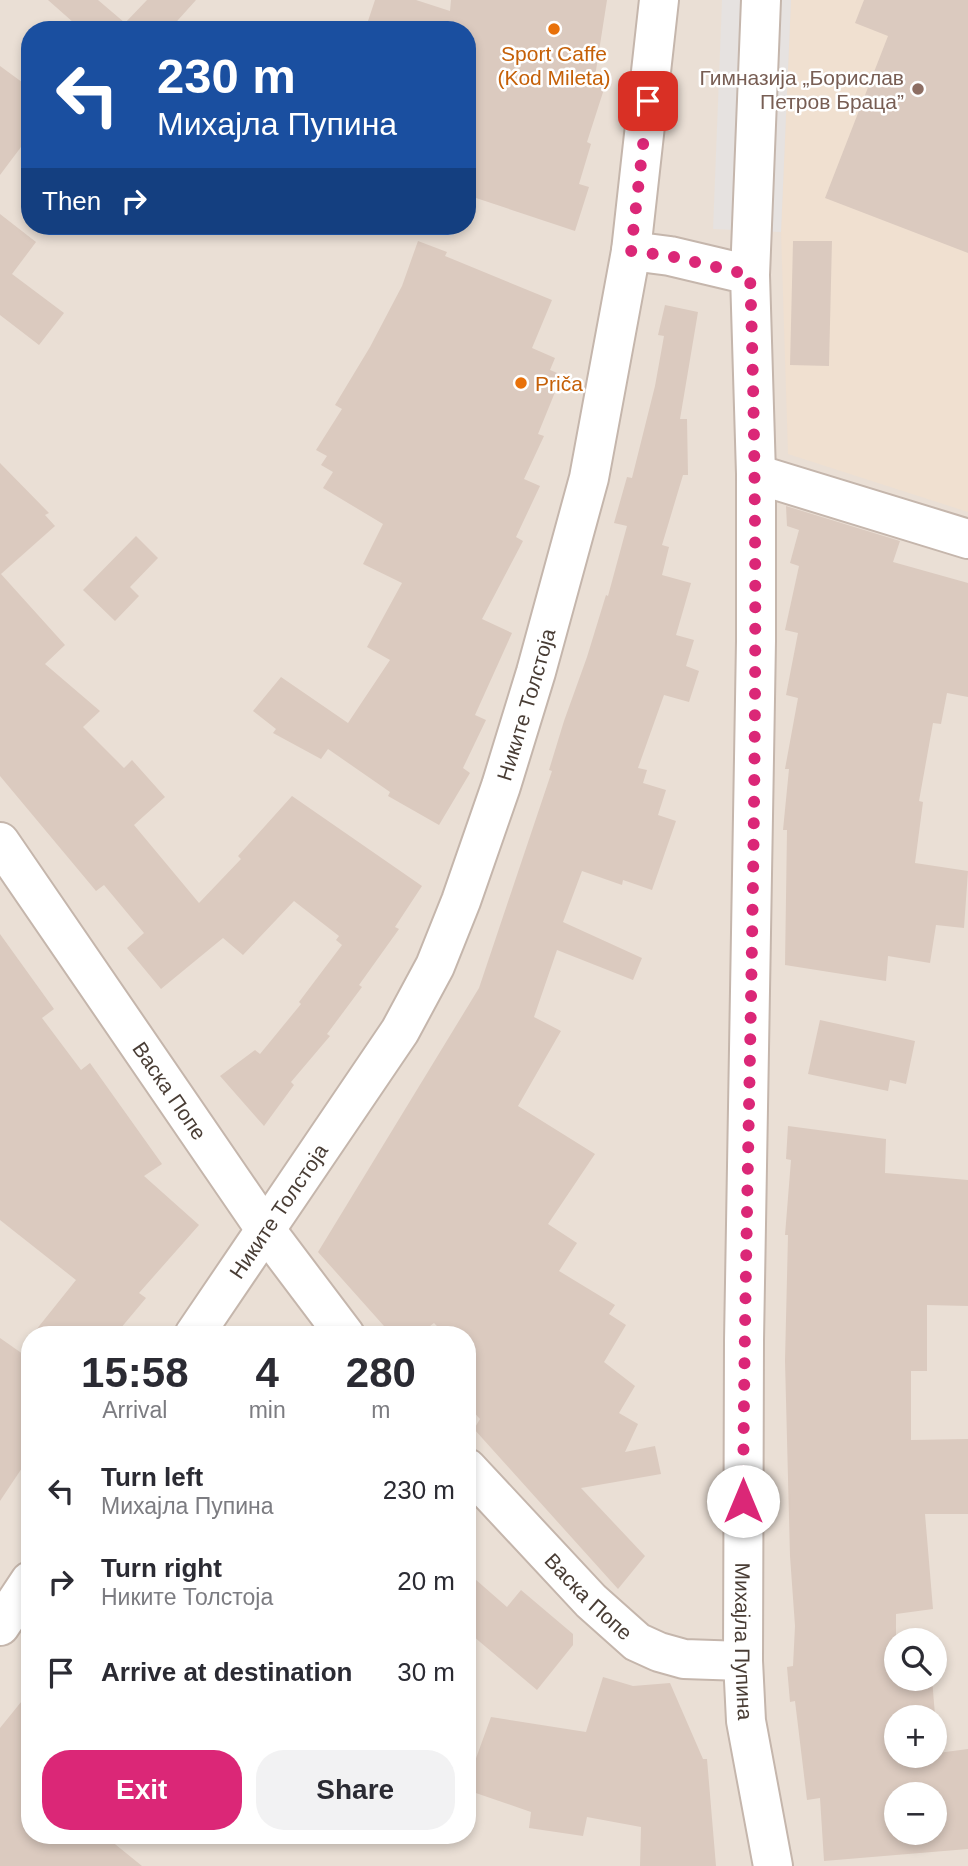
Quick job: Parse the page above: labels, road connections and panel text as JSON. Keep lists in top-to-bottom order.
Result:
{
  "streets": {
    "street": ["Никите Толстоја", "Васка Попе", "Михајла Пупина"]
  },
  "crossings": [
    ["Никите Толстоја", "Васка Попе"],
    ["Васка Попе", "Михајла Пупина"]
  ],
  "places": ["Sport Caffe (Kod Mileta)", "Гимназија „Борислав Петров Браца”", "Priča"],
  "page": {
    "turn": ["230 m", "Михајла Пупина"],
    "then": "Then",
    "eta": [
      "15:58",
      "Arrival",
      "4",
      "min",
      "280",
      "m"
    ],
    "list": [
      {
        "name": "Turn left",
        "note": "Михајла Пупина",
        "value": "230 m"
      },
      {
        "name": "Turn right",
        "note": "Никите Толстоја",
        "value": "20 m"
      },
      {
        "name": "Arrive at destination",
        "value": "30 m"
      }
    ],
    "map_buttons": ["+", "−"],
    "buttons": ["Exit", "Share"]
  }
}
